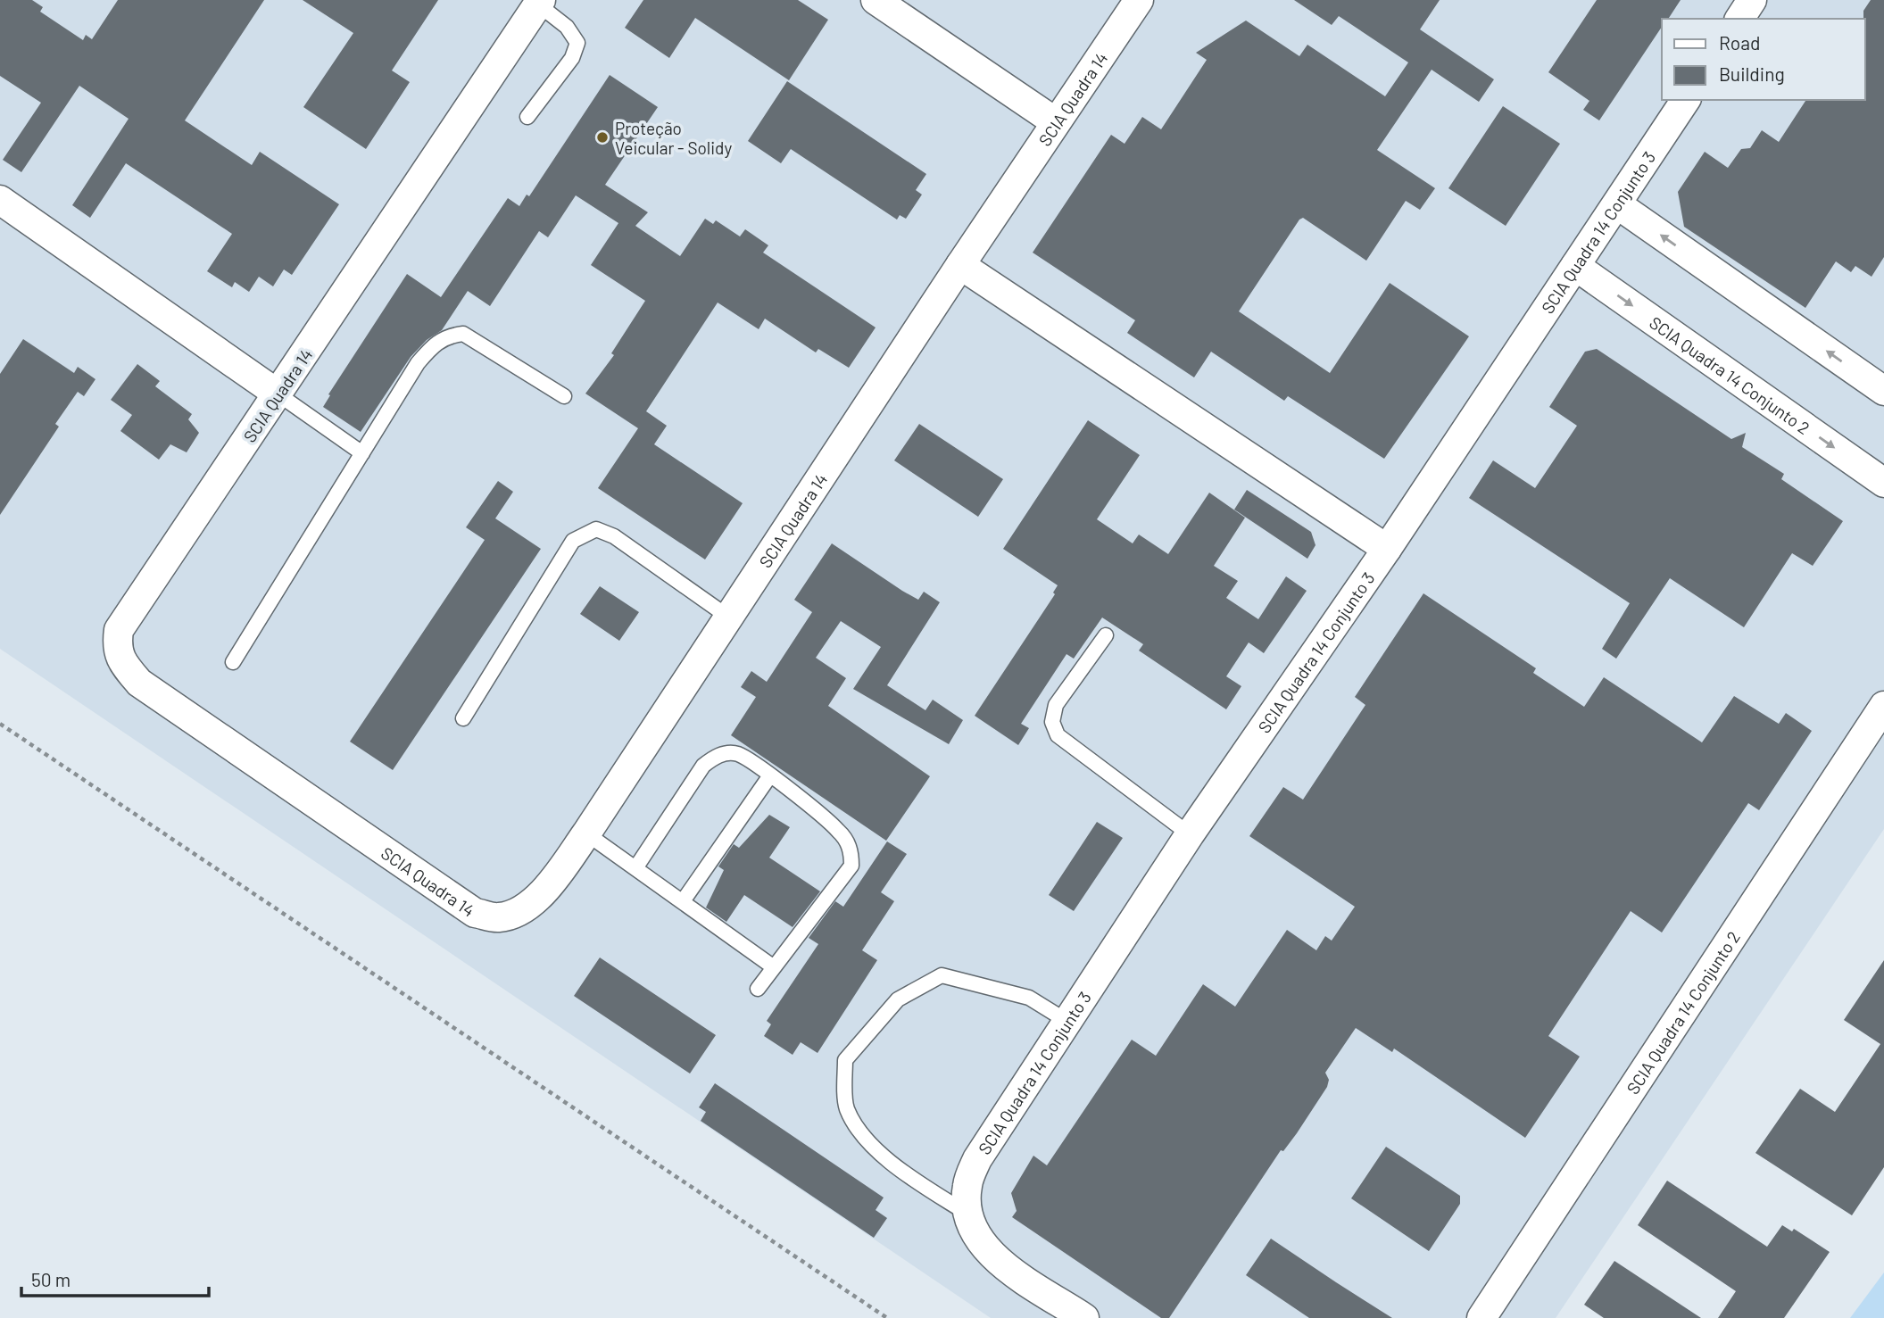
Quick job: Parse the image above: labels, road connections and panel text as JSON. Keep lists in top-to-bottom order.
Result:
{
  "streets": {
    "street": ["SCIA Quadra 14", "SCIA Quadra 14 Conjunto 3", "SCIA Quadra 14 Conjunto 2"]
  },
  "crossings": [
    ["SCIA Quadra 14 Conjunto 3", "SCIA Quadra 14 Conjunto 2"]
  ],
  "places": ["Proteção Veicular - Solidy"],
  "legend": ["Road", "Building"],
  "scale_bar": "50 m"
}
